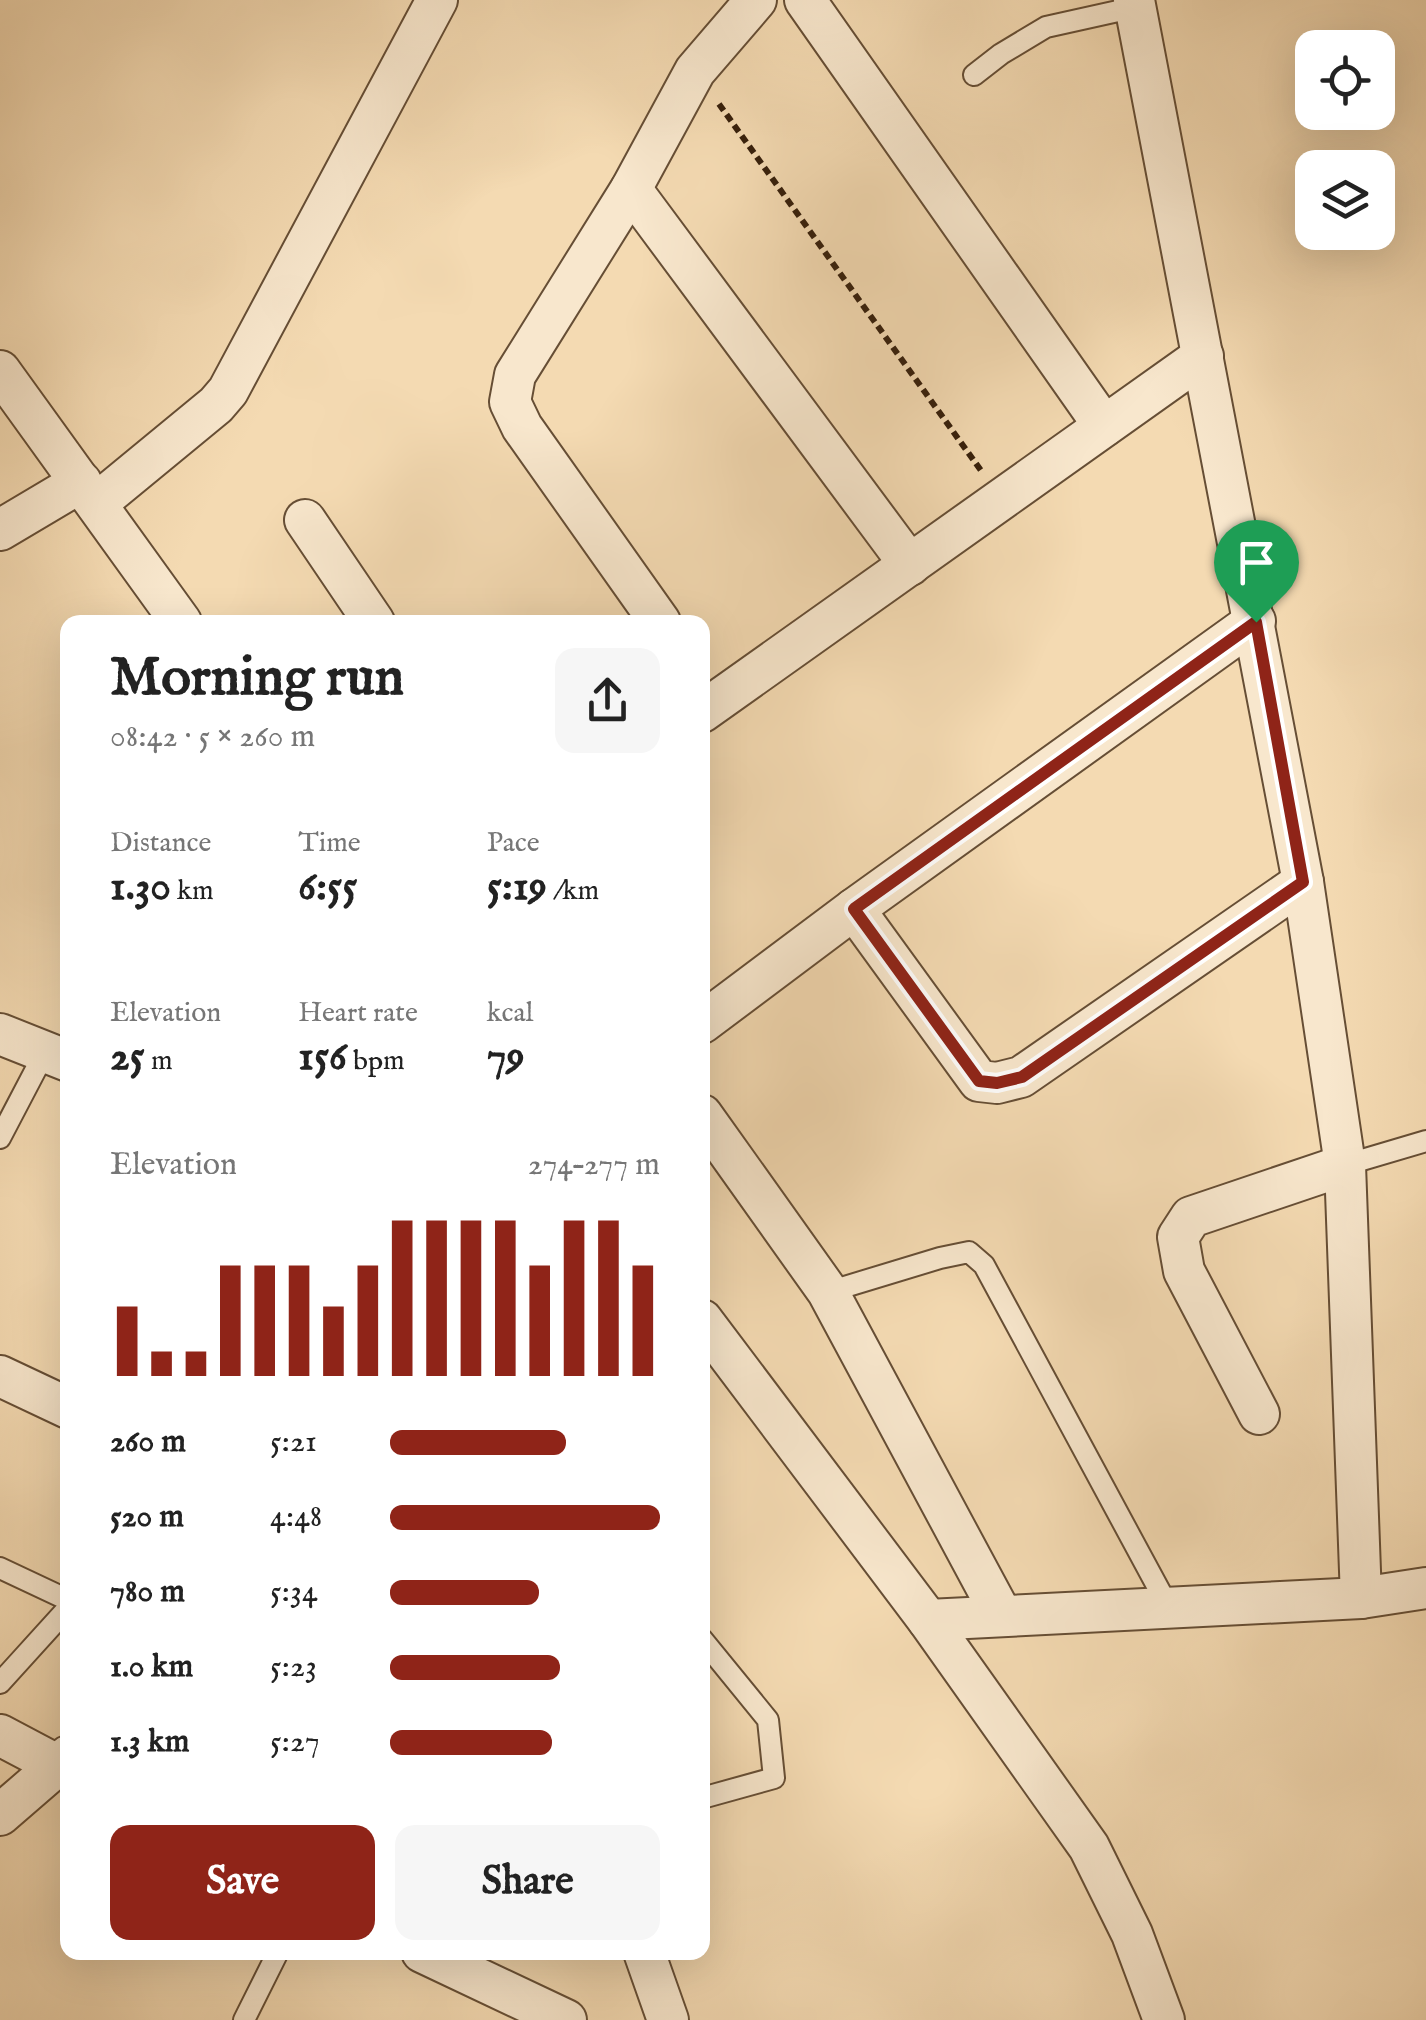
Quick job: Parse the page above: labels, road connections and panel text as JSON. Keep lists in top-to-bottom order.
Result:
{
  "page": {
    "heading": ["Morning run", "08:42 · 5 × 260 m"],
    "stats": [
      ["Distance", "1.30 km"],
      ["Time", "6:55"],
      ["Pace", "5:19 /km"],
      ["Elevation", "25 m"],
      ["Heart rate", "156 bpm"],
      ["kcal", "79"]
    ],
    "chart": ["Elevation", "274–277 m"],
    "list": [
      {
        "name": "260 m",
        "note": "5:21"
      },
      {
        "name": "520 m",
        "note": "4:48"
      },
      {
        "name": "780 m",
        "note": "5:34"
      },
      {
        "name": "1.0 km",
        "note": "5:23"
      },
      {
        "name": "1.3 km",
        "note": "5:27"
      }
    ],
    "buttons": ["Save", "Share"]
  }
}
